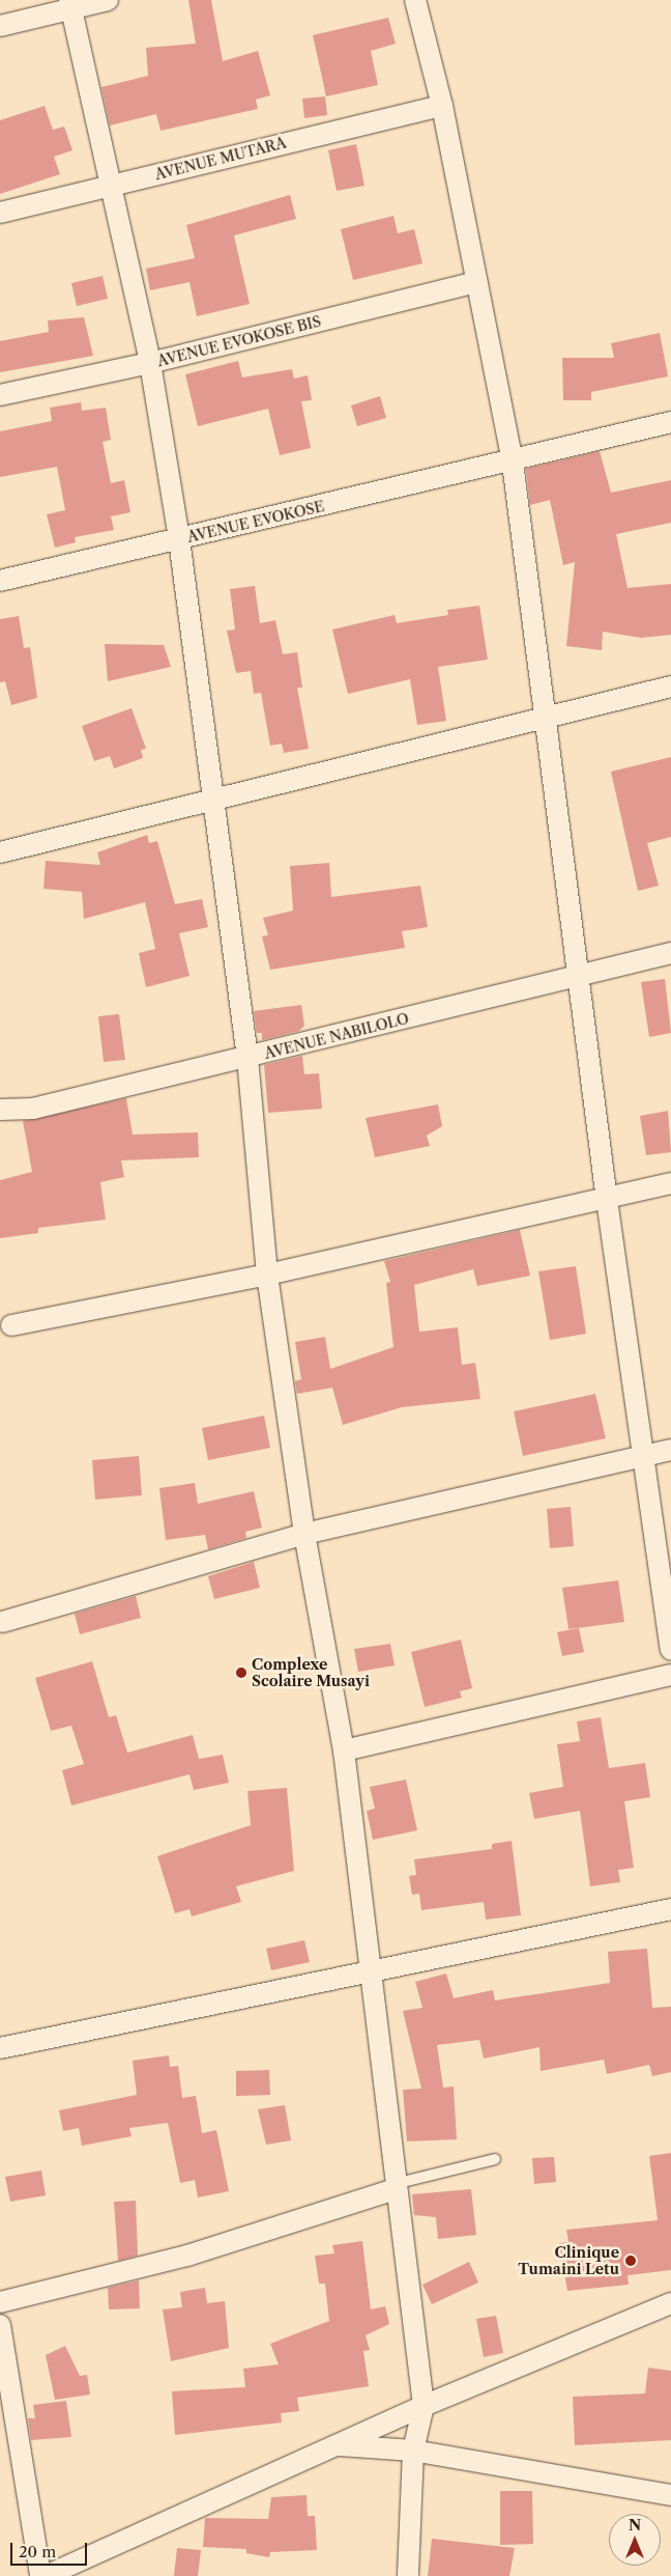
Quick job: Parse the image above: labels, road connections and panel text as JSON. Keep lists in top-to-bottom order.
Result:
{
  "streets": {
    "street": [
      "AVENUE MUTARA",
      "AVENUE EVOKOSE BIS",
      "AVENUE EVOKOSE",
      "AVENUE NABILOLO"
    ]
  },
  "places": ["Complexe Scolaire Musayi", "Clinique Tumaini Letu"],
  "scale_bar": "20 m",
  "north": "top"
}
